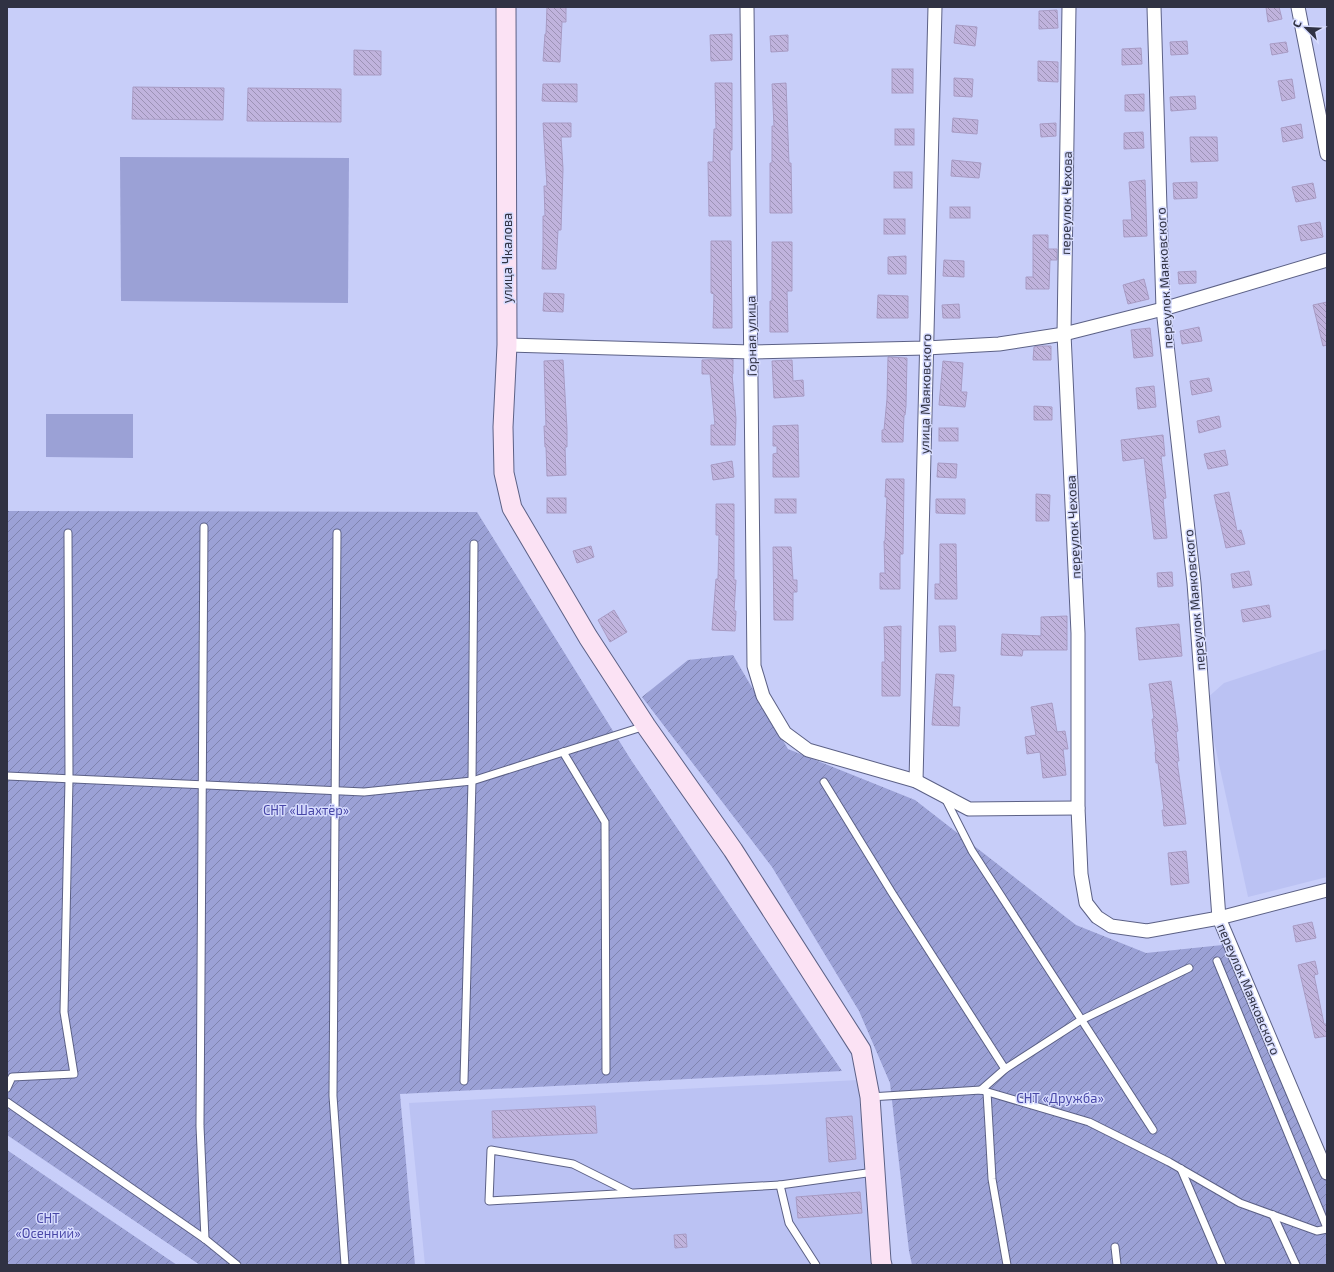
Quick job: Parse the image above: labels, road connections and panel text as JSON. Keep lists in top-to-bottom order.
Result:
{
  "streets": {
    "main road": ["улица Чкалова"],
    "street": [
      "переулок Чехова",
      "переулок Маяковского",
      "Горная улица",
      "улица Маяковского"
    ]
  },
  "crossings": [
    ["переулок Чехова", "переулок Маяковского"],
    ["переулок Чехова", "Горная улица"],
    ["Горная улица", "улица Маяковского"]
  ],
  "parks": ["СНТ «Шахтёр»", "СНТ «Дружба»", "СНТ «Осенний»"],
  "north": "top left"
}
